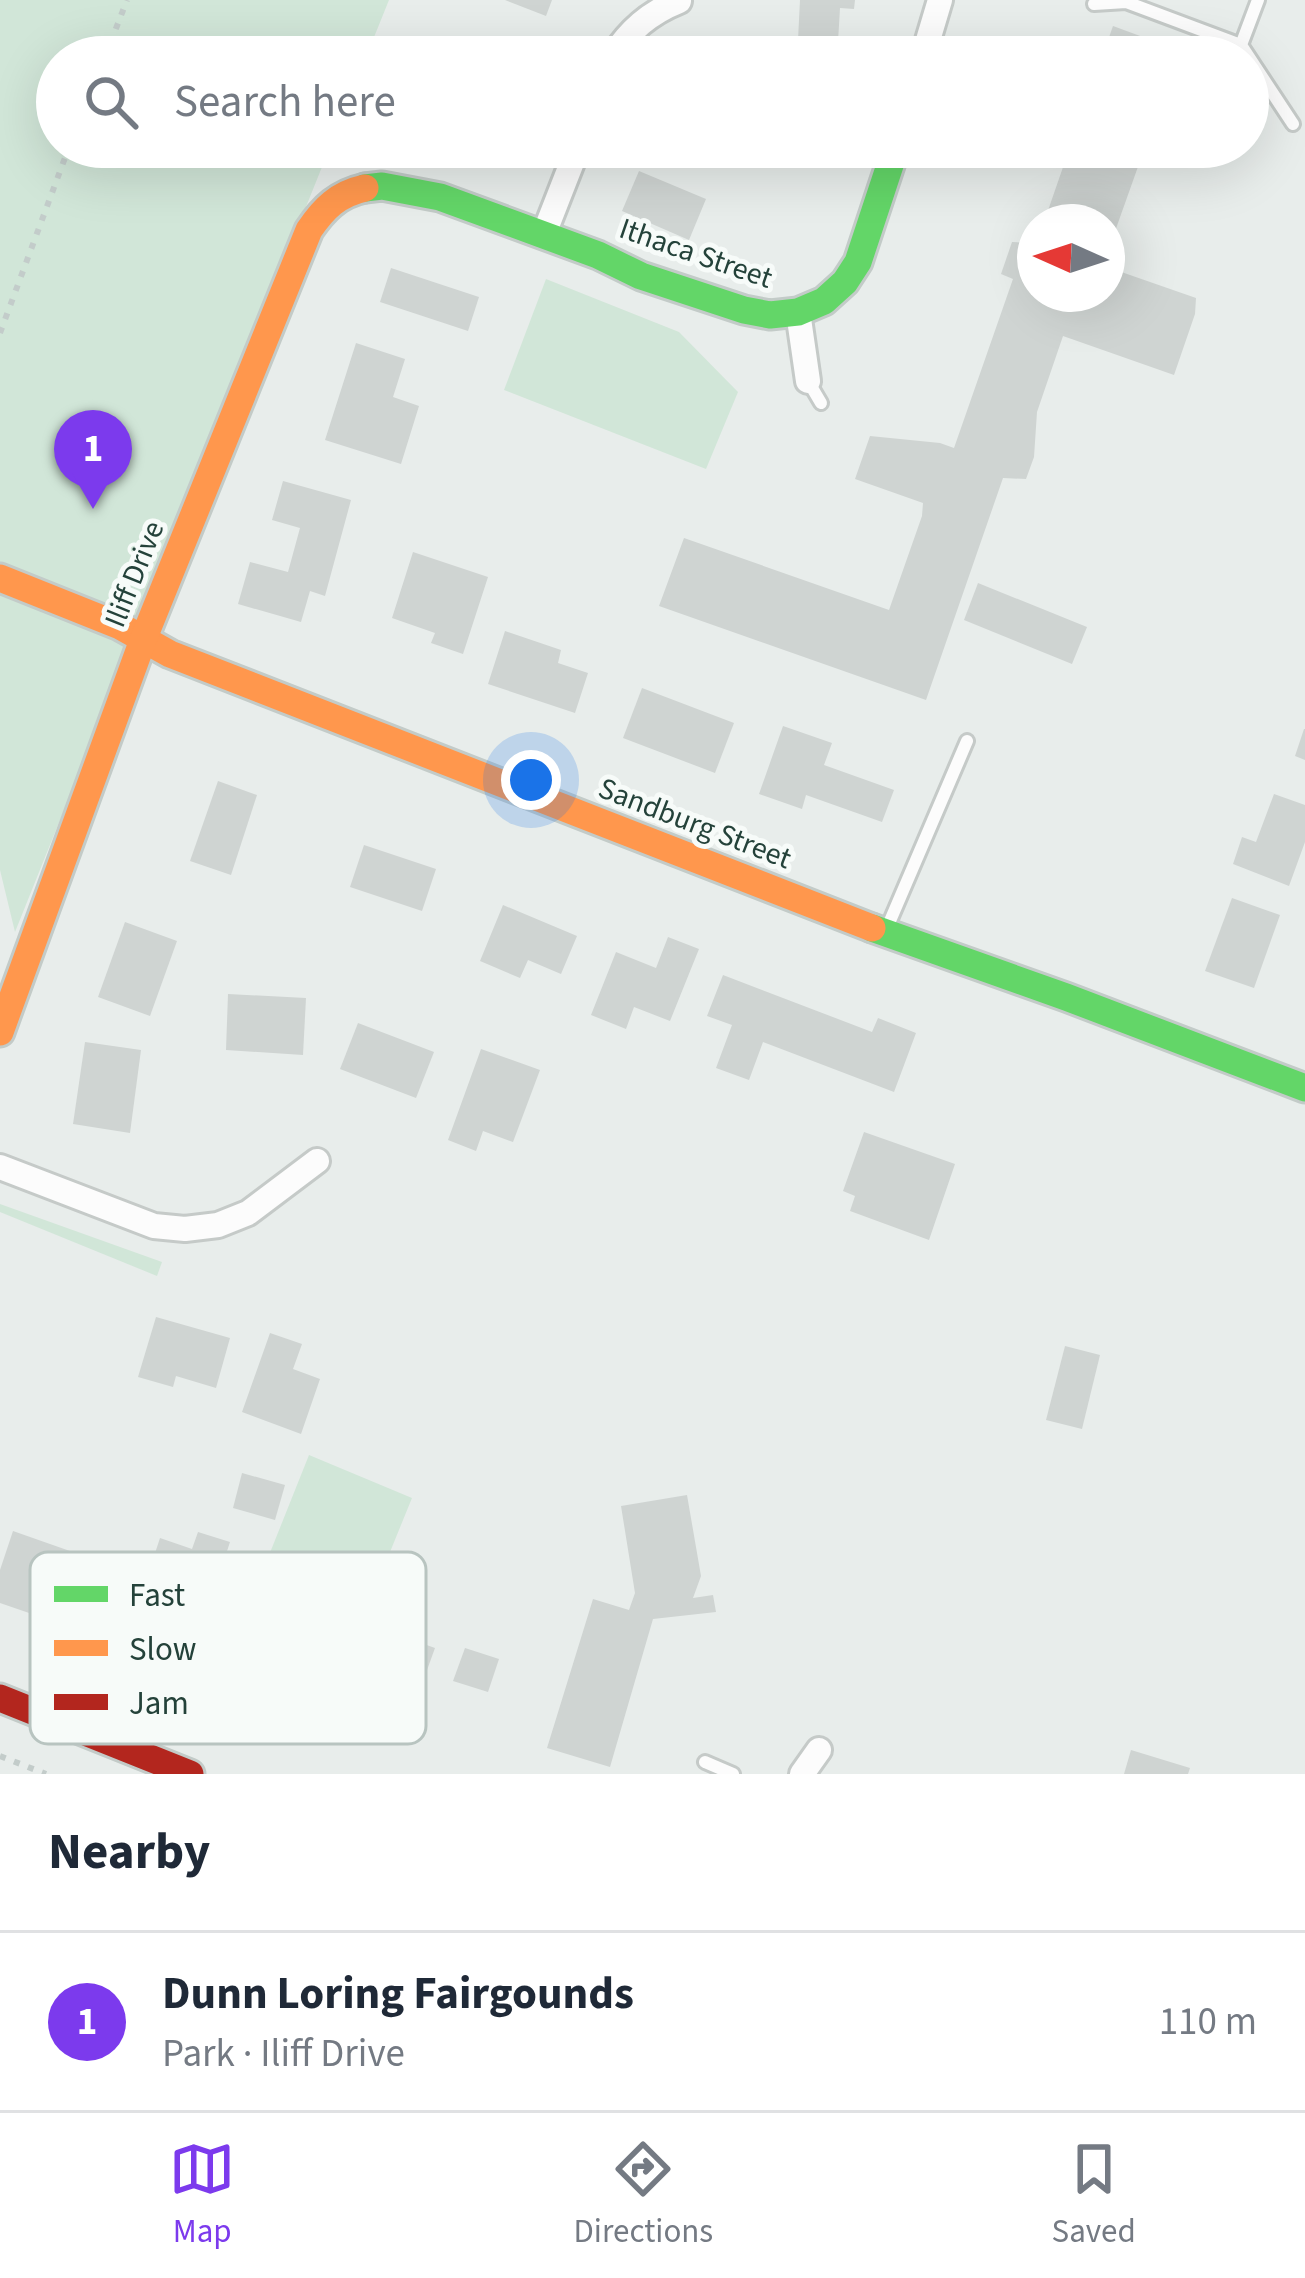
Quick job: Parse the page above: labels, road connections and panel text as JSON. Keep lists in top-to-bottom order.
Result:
{
  "streets": {
    "street": ["Ithaca Street", "Iliff Drive", "Sandburg Street"]
  },
  "crossings": [
    ["Ithaca Street", "Iliff Drive"],
    ["Iliff Drive", "Sandburg Street"]
  ],
  "legend": ["Fast", "Slow", "Jam"],
  "north": "left",
  "page": {
    "search": "Search here",
    "pins": "1",
    "heading": "Nearby",
    "list": [
      {
        "mark": "1",
        "name": "Dunn Loring Fairgounds",
        "note": "Park · Iliff Drive",
        "value": "110 m"
      }
    ],
    "nav": ["Map", "Directions", "Saved"]
  }
}
